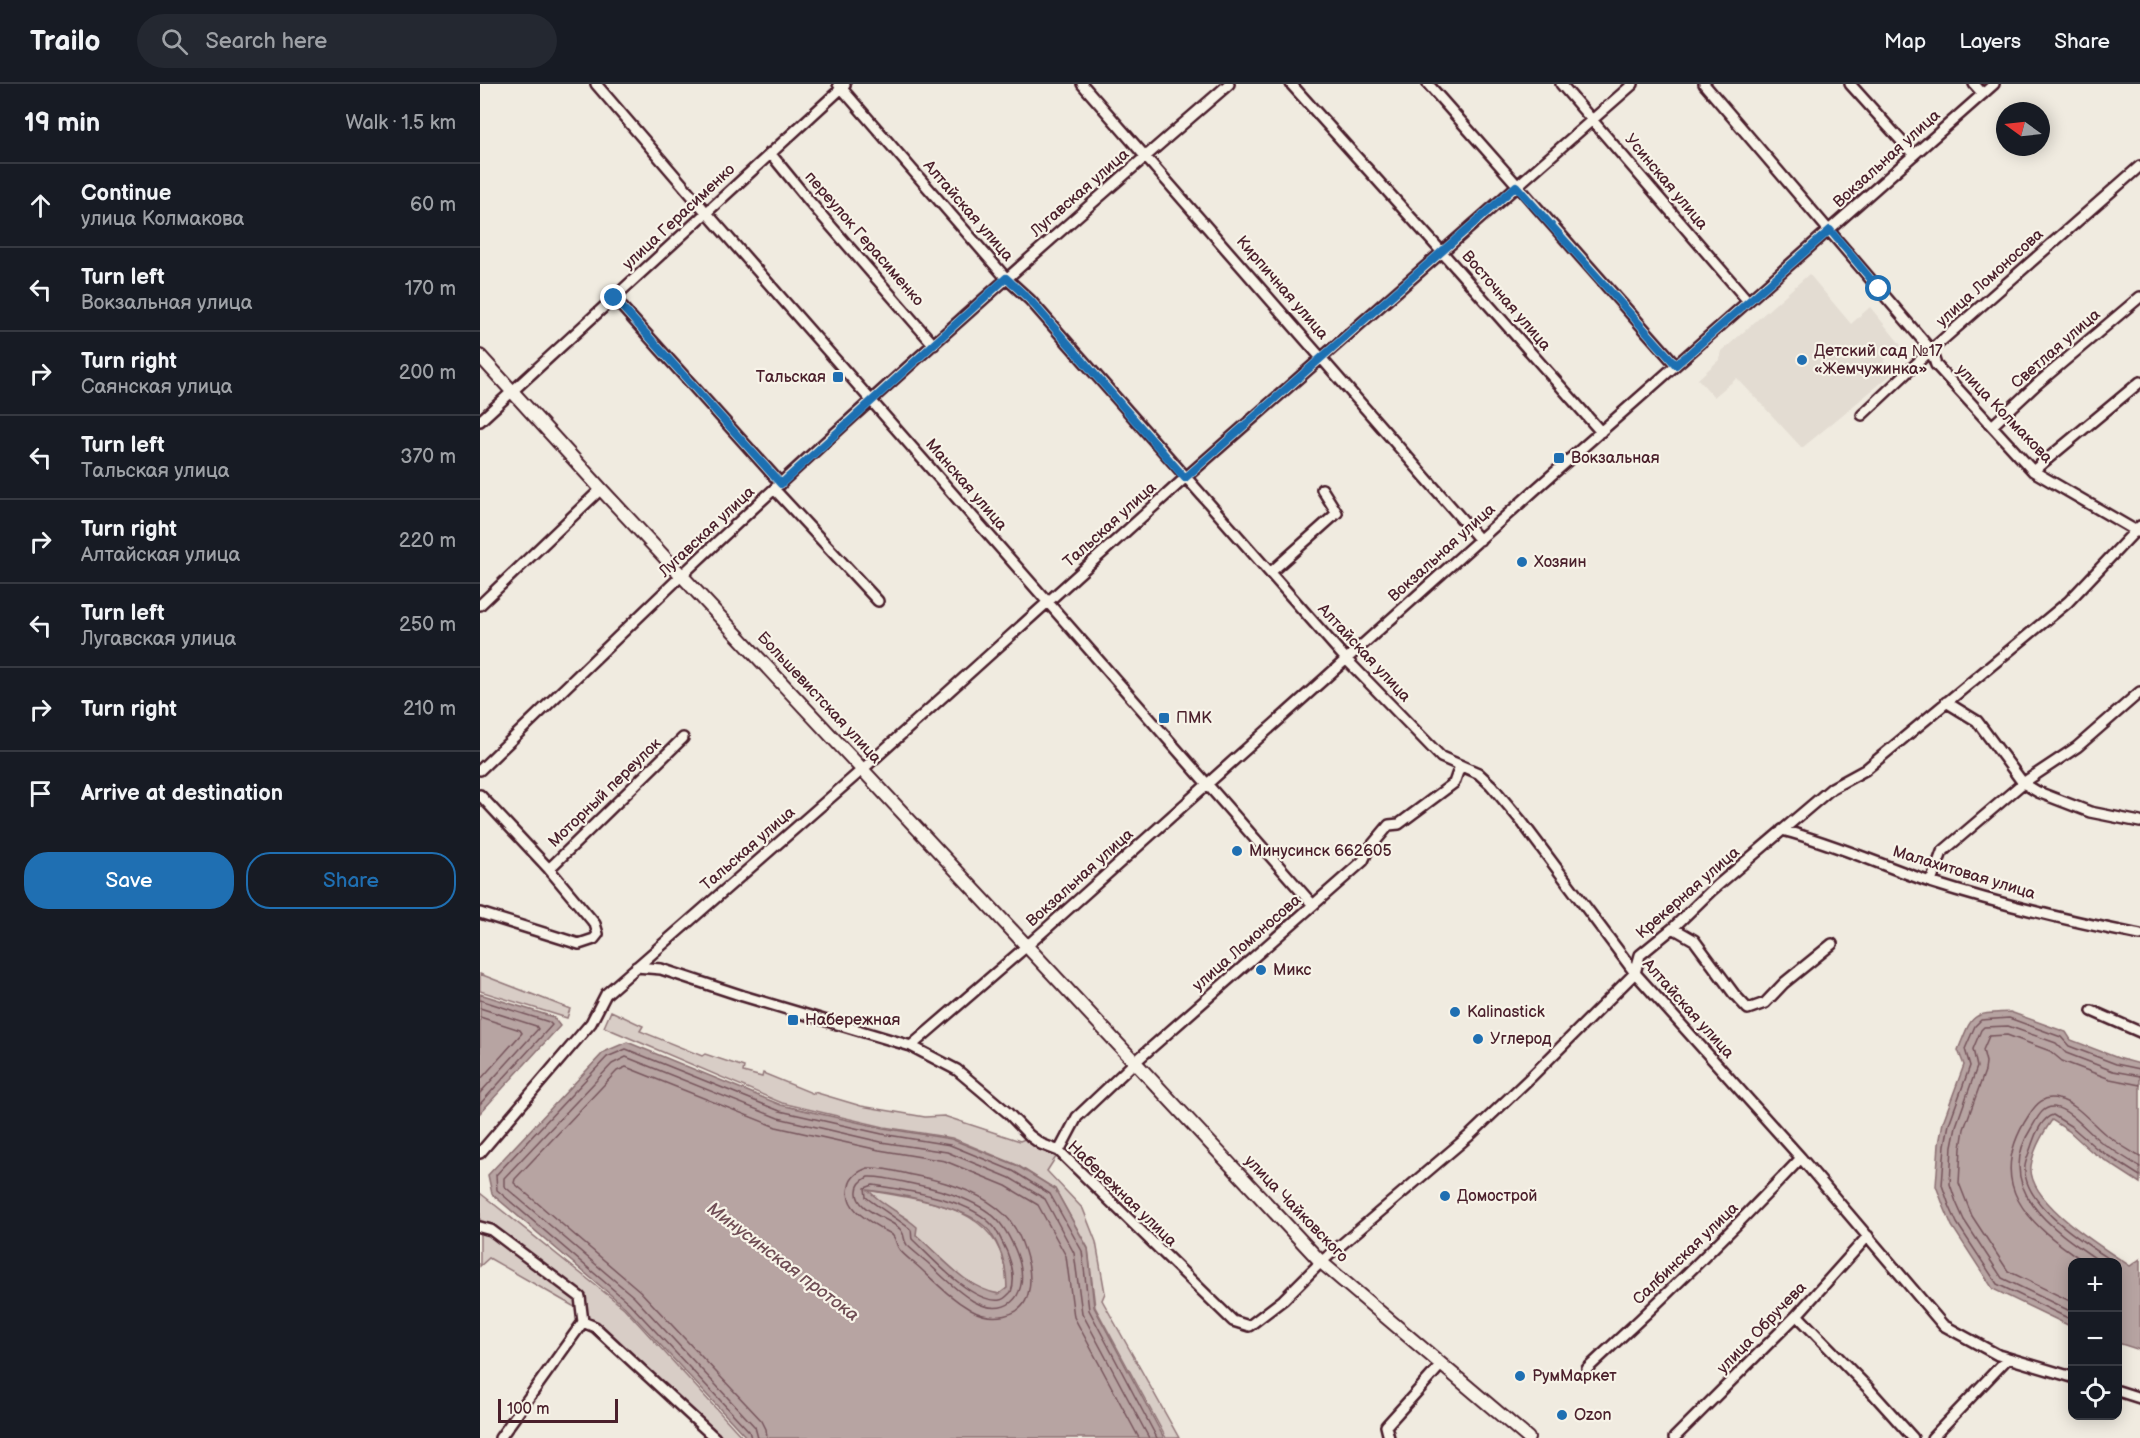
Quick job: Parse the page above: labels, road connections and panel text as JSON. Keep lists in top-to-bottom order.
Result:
{
  "streets": {
    "main road": ["Большевистская улица", "улица Чайковского"],
    "street": [
      "Вокзальная улица",
      "Усинская улица",
      "Лугавская улица",
      "Алтайская улица",
      "улица Герасименко",
      "переулок Герасименко",
      "улица Ломоносова",
      "Кирпичная улица",
      "Восточная улица",
      "Светлая улица",
      "улица Колмакова",
      "Манская улица",
      "Тальская улица",
      "Моторный переулок",
      "Малахитовая улица",
      "Крекерная улица",
      "Набережная улица",
      "Салбинская улица",
      "улица Обручева"
    ]
  },
  "crossings": [
    ["Вокзальная улица", "Усинская улица"],
    ["Вокзальная улица", "Алтайская улица"],
    ["Вокзальная улица", "Кирпичная улица"],
    ["Вокзальная улица", "Восточная улица"],
    ["Вокзальная улица", "улица Колмакова"],
    ["Вокзальная улица", "Манская улица"],
    ["Вокзальная улица", "Большевистская улица"],
    ["Вокзальная улица", "Набережная улица"],
    ["Усинская улица", "Тальская улица"],
    ["Лугавская улица", "Алтайская улица"],
    ["Лугавская улица", "переулок Герасименко"],
    ["Лугавская улица", "Кирпичная улица"],
    ["Лугавская улица", "Манская улица"],
    ["Лугавская улица", "Большевистская улица"],
    ["Алтайская улица", "улица Герасименко"],
    ["Алтайская улица", "улица Ломоносова"],
    ["Алтайская улица", "Тальская улица"],
    ["Алтайская улица", "Крекерная улица"],
    ["Алтайская улица", "Салбинская улица"],
    ["Алтайская улица", "улица Обручева"],
    ["улица Герасименко", "переулок Герасименко"],
    ["улица Герасименко", "Манская улица"],
    ["улица Герасименко", "Большевистская улица"],
    ["улица Ломоносова", "улица Колмакова"],
    ["улица Ломоносова", "Манская улица"],
    ["улица Ломоносова", "Большевистская улица"],
    ["улица Ломоносова", "Набережная улица"],
    ["улица Ломоносова", "улица Чайковского"],
    ["Кирпичная улица", "Тальская улица"],
    ["Восточная улица", "Тальская улица"],
    ["Светлая улица", "улица Колмакова"],
    ["улица Колмакова", "Крекерная улица"],
    ["Манская улица", "Тальская улица"],
    ["Тальская улица", "Большевистская улица"],
    ["Тальская улица", "Набережная улица"],
    ["Большевистская улица", "улица Чайковского"],
    ["Малахитовая улица", "Крекерная улица"],
    ["Крекерная улица", "Набережная улица"],
    ["Крекерная улица", "улица Чайковского"]
  ],
  "water": ["Минусинская протока"],
  "places": {
    "other": [
      "Детский сад №17 «Жемчужинка»",
      "Хозяин",
      "Минусинск 662605",
      "Микс",
      "Kalinastick",
      "Углерод",
      "Домострой",
      "РумМаркет",
      "Ozon"
    ],
    "transit": [
      "Тальская",
      "Вокзальная",
      "ПМК",
      "Набережная"
    ]
  },
  "scale_bar": "100 m",
  "north": "left",
  "page": {
    "header": "Trailo",
    "search": "Search here",
    "nav": ["Map", "Layers", "Share"],
    "heading": ["19 min", "Walk · 1.5 km"],
    "list": [
      ["Continue", "улица Колмакова", "60 m"],
      ["Turn left", "Вокзальная улица", "170 m"],
      ["Turn right", "Саянская улица", "200 m"],
      ["Turn left", "Тальская улица", "370 m"],
      ["Turn right", "Алтайская улица", "220 m"],
      ["Turn left", "Лугавская улица", "250 m"],
      ["Turn right", "210 m"],
      "Arrive at destination"
    ],
    "buttons": ["Save", "Share"],
    "map_buttons": ["+", "−"],
    "scale": "100 m"
  }
}
